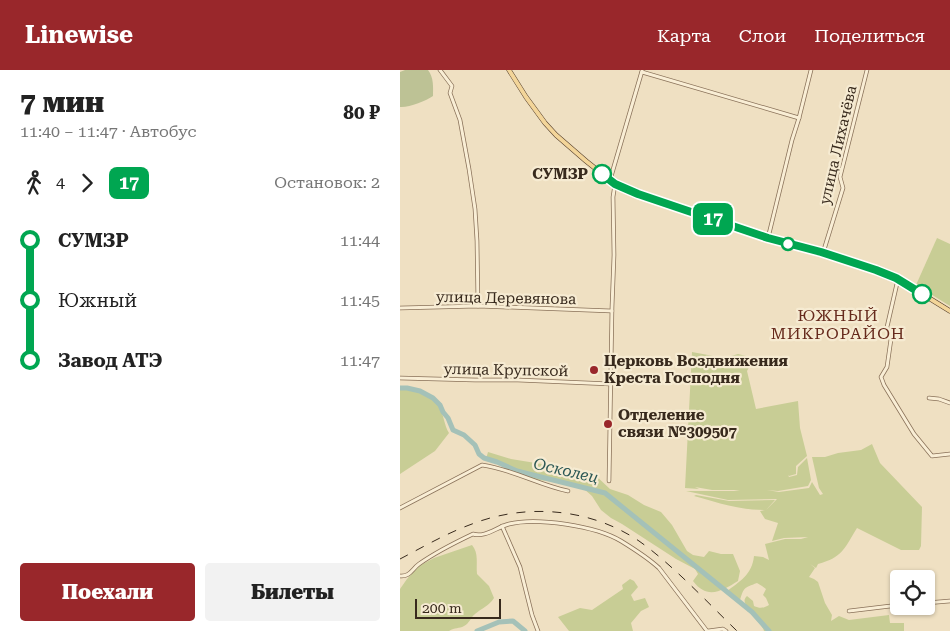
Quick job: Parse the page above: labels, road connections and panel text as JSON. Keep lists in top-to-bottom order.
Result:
{
  "streets": {
    "street": ["улица Лихачёва", "улица Деревянова", "улица Крупской"]
  },
  "districts": ["ЮЖНЫЙ МИКРОРАЙОН"],
  "water": ["Осколец"],
  "places": ["СУМЗР", "Церковь Воздвижения Креста Господня", "Отделение связи №309507"],
  "lines": ["bus line 17"],
  "scale_bar": "200 m",
  "page": {
    "header": "Linewise",
    "nav": ["Карта", "Слои", "Поделиться"],
    "heading": ["7 мин", "11:40 – 11:47 · Автобус", "80 ₽"],
    "on_map": "17",
    "legs": ["4", "17", "Остановок: 2"],
    "list": [
      {
        "name": "СУМЗР",
        "value": "11:44"
      },
      {
        "name": "Южный",
        "value": "11:45"
      },
      {
        "name": "Завод АТЭ",
        "value": "11:47"
      }
    ],
    "buttons": ["Поехали", "Билеты"],
    "scale": "200 m"
  }
}
